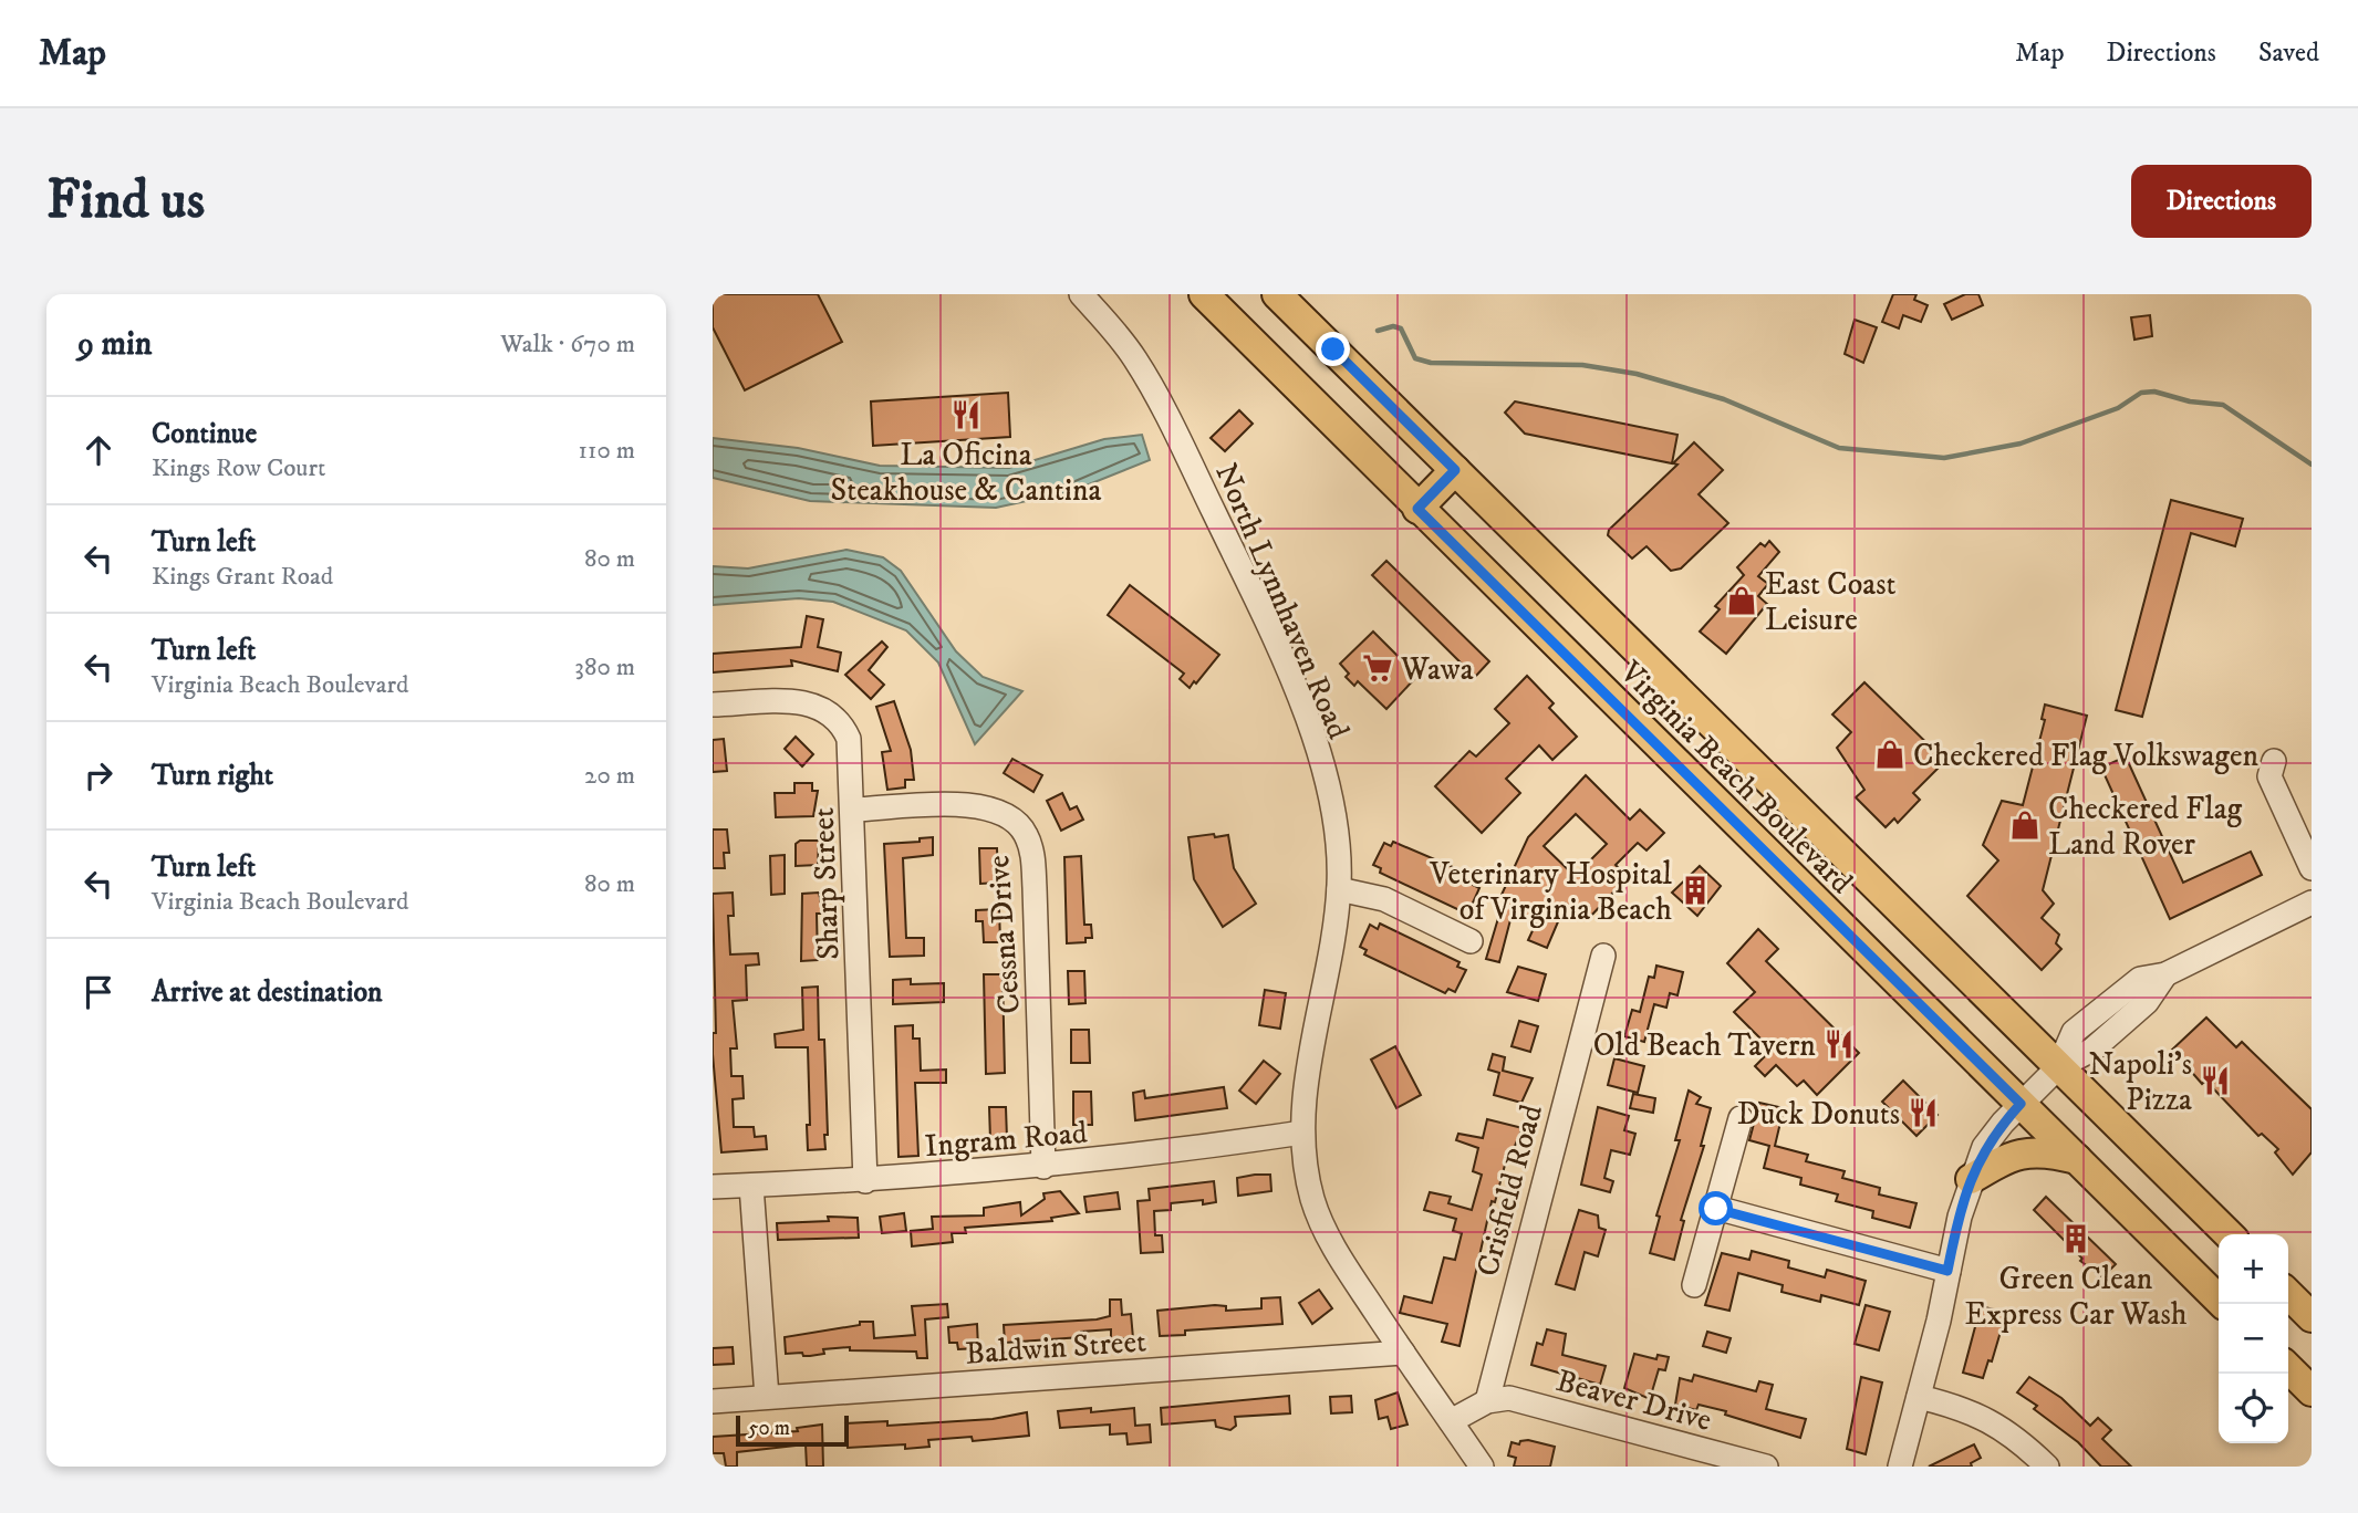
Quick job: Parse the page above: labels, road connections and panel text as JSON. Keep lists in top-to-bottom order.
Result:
{
  "streets": {
    "main road": ["Virginia Beach Boulevard"],
    "street": [
      "North Lynnhaven Road",
      "Sharp Street",
      "Cessna Drive",
      "Ingram Road",
      "Crisfield Road",
      "Baldwin Street",
      "Beaver Drive"
    ]
  },
  "crossings": [
    ["North Lynnhaven Road", "Ingram Road"],
    ["North Lynnhaven Road", "Baldwin Street"],
    ["Sharp Street", "Cessna Drive"],
    ["Sharp Street", "Ingram Road"],
    ["Cessna Drive", "Ingram Road"],
    ["Crisfield Road", "Beaver Drive"]
  ],
  "places": {
    "restaurant": [
      "La Oficina Steakhouse & Cantina",
      "Old Beach Tavern",
      "Napoli's Pizza",
      "Duck Donuts"
    ],
    "shop": ["East Coast Leisure", "Checkered Flag Volkswagen", "Checkered Flag Land Rover"],
    "supermarket": ["Wawa"],
    "building": ["Veterinary Hospital of Virginia Beach", "Green Clean Express Car Wash"]
  },
  "scale_bar": "50 m",
  "page": {
    "header": "Map",
    "nav": ["Map", "Directions", "Saved"],
    "buttons": "Directions",
    "title": "Find us",
    "heading": ["9 min", "Walk · 670 m"],
    "list": [
      ["Continue", "Kings Row Court", "110 m"],
      ["Turn left", "Kings Grant Road", "80 m"],
      ["Turn left", "Virginia Beach Boulevard", "380 m"],
      ["Turn right", "20 m"],
      ["Turn left", "Virginia Beach Boulevard", "80 m"],
      "Arrive at destination"
    ],
    "map_buttons": ["+", "−"],
    "scale": "50 m"
  }
}
